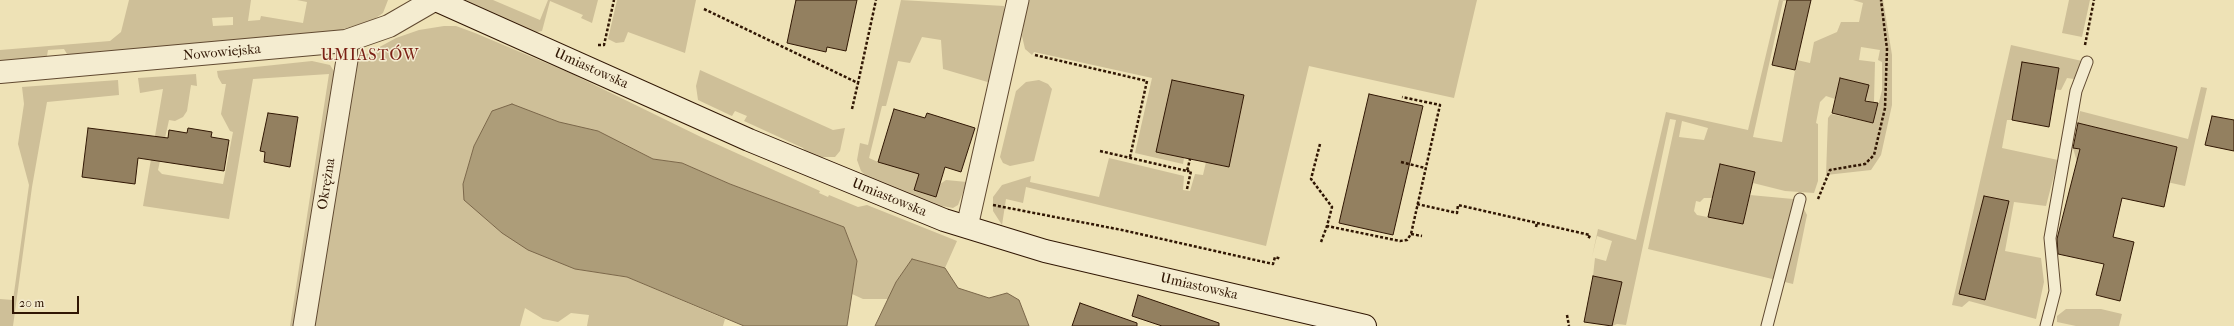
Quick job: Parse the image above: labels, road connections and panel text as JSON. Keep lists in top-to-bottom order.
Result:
{
  "streets": {
    "main road": ["Nowowiejska", "Umiastowska"],
    "street": ["Okrężna"]
  },
  "crossings": [
    ["Nowowiejska", "Umiastowska"],
    ["Nowowiejska", "Okrężna"]
  ],
  "districts": ["UMIASTÓW"],
  "scale_bar": "20 m"
}
